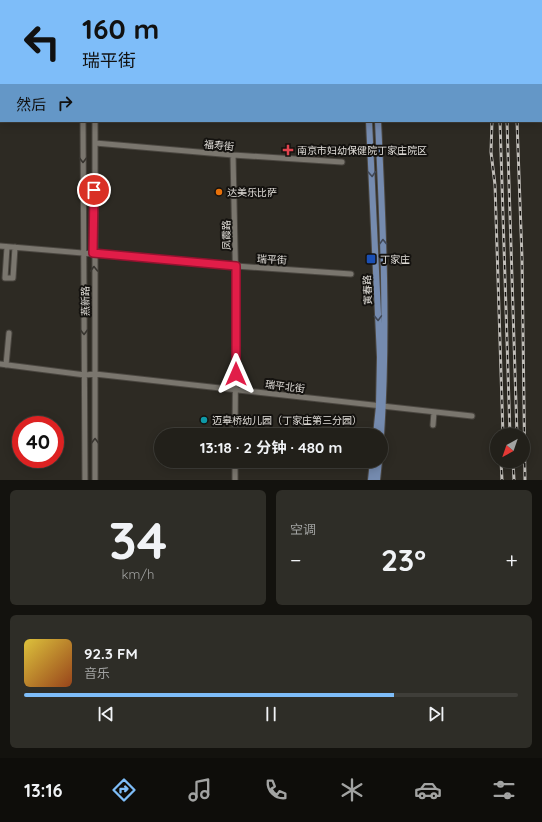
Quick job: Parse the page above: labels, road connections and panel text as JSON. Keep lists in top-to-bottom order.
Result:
{
  "streets": {
    "main road": ["寅春路"],
    "street": [
      "福寿街",
      "凤霞路",
      "瑞平街",
      "燕新路",
      "瑞平北街"
    ]
  },
  "crossings": [
    ["福寿街", "凤霞路"],
    ["福寿街", "燕新路"],
    ["凤霞路", "瑞平街"],
    ["凤霞路", "瑞平北街"],
    ["瑞平街", "燕新路"],
    ["寅春路", "瑞平北街"],
    ["燕新路", "瑞平北街"]
  ],
  "places": {
    "health": ["南京市妇幼保健院丁家庄院区"],
    "other": ["达美乐比萨", "迈皋桥幼儿园（丁家庄第三分园）"],
    "transit": ["丁家庄"]
  },
  "north": "bottom left",
  "page": {
    "turn": ["160 m", "瑞平街"],
    "then": "然后",
    "limit": "40",
    "trip": "13:18 · 2 分钟 · 480 m",
    "tile": [
      ["34", "km/h"],
      "空调"
    ],
    "heat": ["−", "23°", "+"],
    "song": ["92.3 FM", "音乐"],
    "tabs": "13:16"
  }
}
